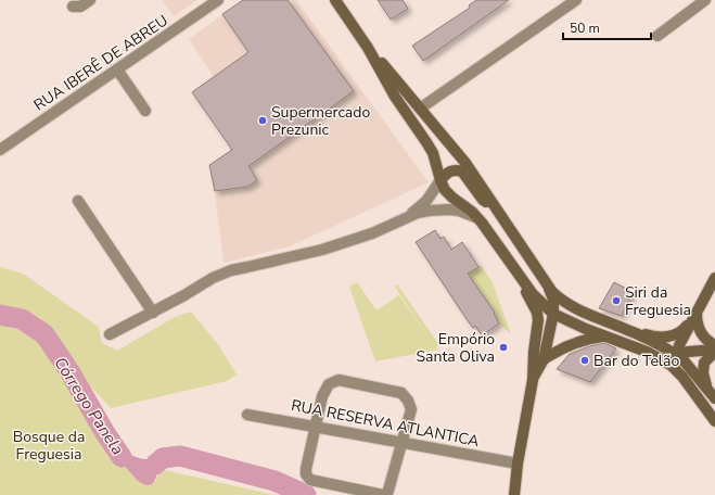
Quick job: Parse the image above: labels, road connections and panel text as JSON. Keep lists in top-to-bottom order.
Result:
{
  "streets": {
    "street": ["RUA IBERÊ DE ABREU", "RUA RESERVA ATLANTICA"]
  },
  "water": ["Córrego Panela"],
  "parks": ["Bosque da Freguesia"],
  "places": [
    "Supermercado Prezunic",
    "Siri da Freguesia",
    "Empório Santa Oliva",
    "Bar do Telão"
  ],
  "scale_bar": "50 m"
}
